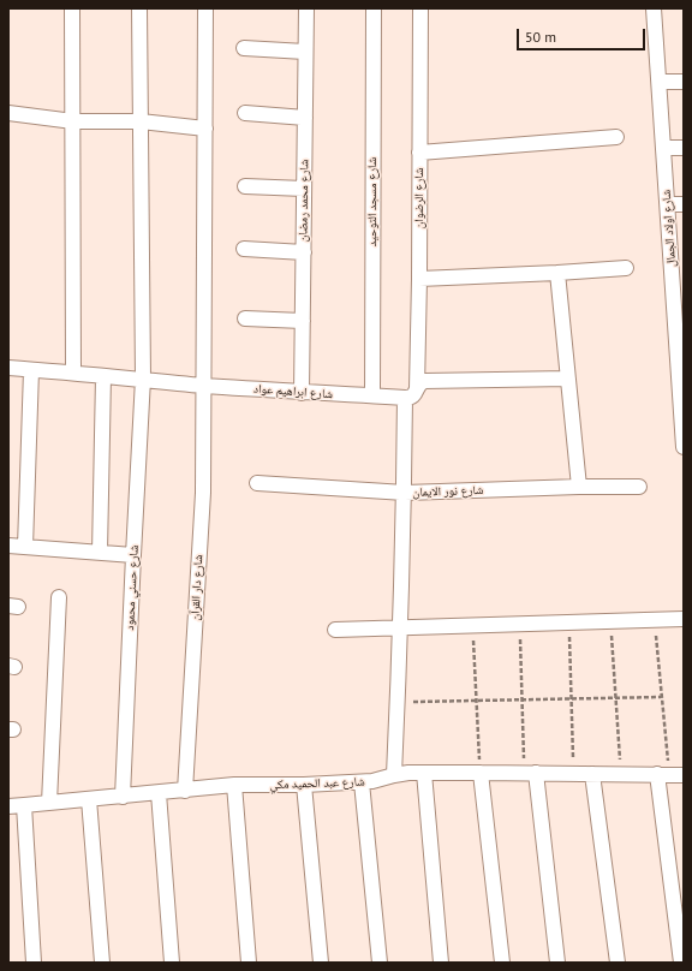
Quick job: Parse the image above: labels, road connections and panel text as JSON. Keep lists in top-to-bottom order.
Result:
{
  "streets": {
    "street": [
      "شارع الرضوان",
      "شارع محمد رمضان",
      "شارع مسجد التوحيد",
      "شارع اولاد الجمال",
      "شارع ابراهيم عواد",
      "شارع نور الايمان",
      "شارع حسني محمود",
      "شارع دار القرآن",
      "شارع عبد الحميد مكي"
    ]
  },
  "crossings": [
    ["شارع محمد رمضان", "شارع ابراهيم عواد"],
    ["شارع مسجد التوحيد", "شارع ابراهيم عواد"],
    ["شارع ابراهيم عواد", "شارع حسني محمود"],
    ["شارع ابراهيم عواد", "شارع دار القرآن"],
    ["شارع حسني محمود", "شارع عبد الحميد مكي"],
    ["شارع دار القرآن", "شارع عبد الحميد مكي"]
  ],
  "scale_bar": "50 m"
}
